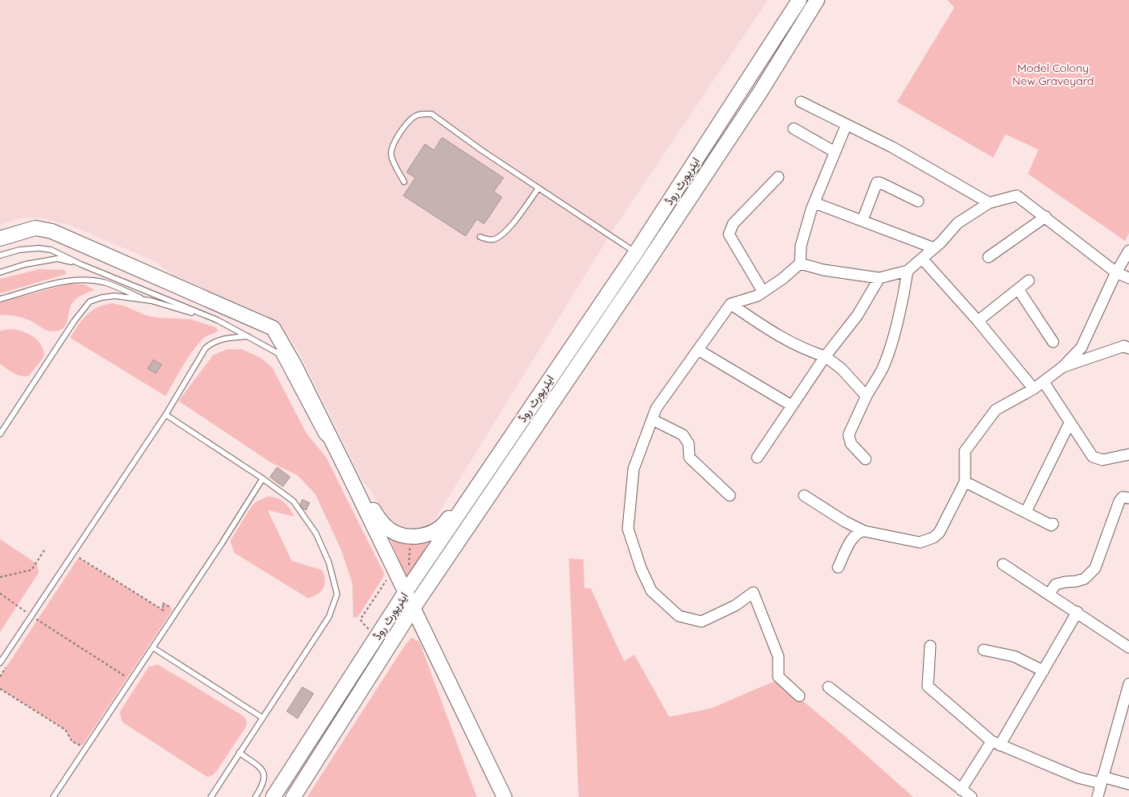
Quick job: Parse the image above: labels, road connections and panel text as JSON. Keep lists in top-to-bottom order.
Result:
{
  "streets": {
    "main road": ["ایئرپورٹ روڈ"]
  },
  "parks": ["Model Colony New Graveyard"]
}
